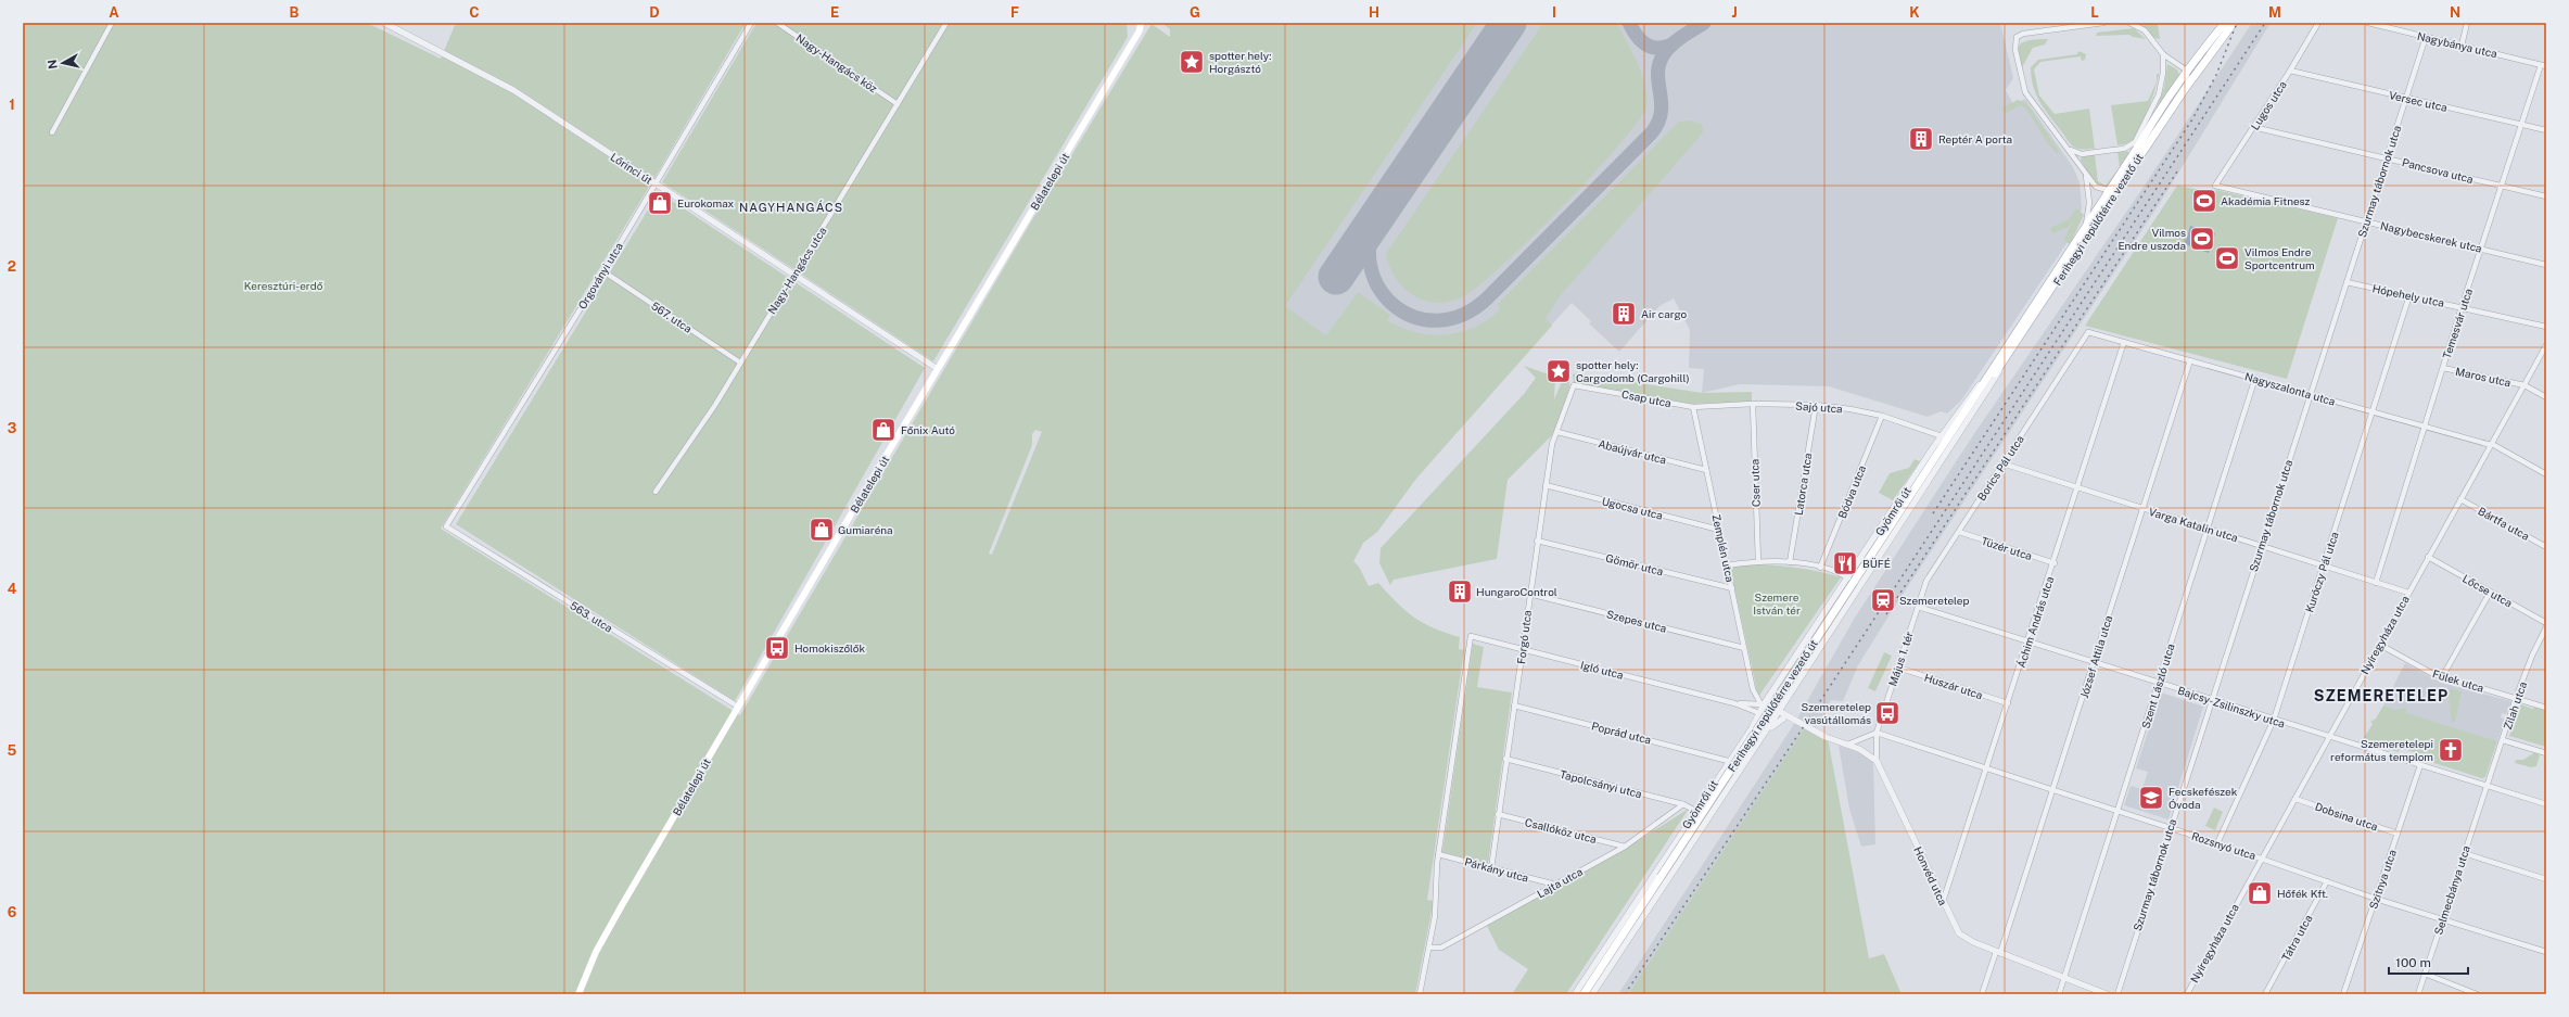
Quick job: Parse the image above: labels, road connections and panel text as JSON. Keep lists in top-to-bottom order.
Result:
{
  "streets": {
    "main road": ["Bélatelepi út", "Ferihegyi repülőtérre vezető út"],
    "street": [
      "Nagybánya utca",
      "Nagy-Hangács köz",
      "Versec utca",
      "Lugos utca",
      "Lőrinci út",
      "Pancsova utca",
      "Szurmay tábornok utca",
      "Nagybecskerek utca",
      "Nagy-Hangács utca",
      "Orgoványi utca",
      "Hópehely utca",
      "567. utca",
      "Temesvár utca",
      "Maros utca",
      "Nagyszalonta utca",
      "Csap utca",
      "Sajó utca",
      "Abaújvár utca",
      "Borics Pál utca",
      "Cser utca",
      "Latorca utca",
      "Bódva utca",
      "Ugocsa utca",
      "Gyömrői út",
      "Bártfa utca",
      "Varga Katalin utca",
      "Zemplén utca",
      "Tüzér utca",
      "Gömör utca",
      "Kuróczy Pál utca",
      "Lőcse utca",
      "563. utca",
      "Szepes utca",
      "Áchim András utca",
      "Nyíregyháza utca",
      "Forgó utca",
      "József Attila utca",
      "Május 1. tér",
      "Igló utca",
      "Fülek utca",
      "Huszár utca",
      "Szent László utca",
      "Zilah utca",
      "Bajcsy-Zsilinszky utca",
      "Poprád utca",
      "Tapolcsányi utca",
      "Dobsina utca",
      "Csallóköz utca",
      "Rozsnyó utca",
      "Párkány utca",
      "Honvéd utca",
      "Szitnya utca",
      "Lajta utca",
      "Selmecbánya utca",
      "Tátra utca"
    ]
  },
  "crossings": [
    ["Nagybánya utca", "Szurmay tábornok utca"],
    ["Nagybánya utca", "Temesvár utca"],
    ["Nagy-Hangács köz", "Nagy-Hangács utca"],
    ["Versec utca", "Lugos utca"],
    ["Versec utca", "Szurmay tábornok utca"],
    ["Versec utca", "Temesvár utca"],
    ["Lugos utca", "Pancsova utca"],
    ["Lugos utca", "Nagybecskerek utca"],
    ["Lőrinci út", "Bélatelepi út"],
    ["Lőrinci út", "Nagy-Hangács utca"],
    ["Lőrinci út", "Orgoványi utca"],
    ["Pancsova utca", "Szurmay tábornok utca"],
    ["Pancsova utca", "Temesvár utca"],
    ["Bélatelepi út", "563. utca"],
    ["Szurmay tábornok utca", "Nagybecskerek utca"],
    ["Szurmay tábornok utca", "Hópehely utca"],
    ["Szurmay tábornok utca", "Nagyszalonta utca"],
    ["Szurmay tábornok utca", "Varga Katalin utca"],
    ["Szurmay tábornok utca", "Bajcsy-Zsilinszky utca"],
    ["Szurmay tábornok utca", "Rozsnyó utca"],
    ["Ferihegyi repülőtérre vezető út", "Gyömrői út"],
    ["Nagybecskerek utca", "Temesvár utca"],
    ["Nagy-Hangács utca", "567. utca"],
    ["Orgoványi utca", "567. utca"],
    ["Orgoványi utca", "563. utca"],
    ["Hópehely utca", "Temesvár utca"],
    ["Hópehely utca", "Kuróczy Pál utca"],
    ["Temesvár utca", "Maros utca"],
    ["Temesvár utca", "Nagyszalonta utca"],
    ["Temesvár utca", "Varga Katalin utca"],
    ["Maros utca", "Nyíregyháza utca"],
    ["Nagyszalonta utca", "Borics Pál utca"],
    ["Nagyszalonta utca", "Kuróczy Pál utca"],
    ["Nagyszalonta utca", "Áchim András utca"],
    ["Nagyszalonta utca", "Nyíregyháza utca"],
    ["Nagyszalonta utca", "József Attila utca"],
    ["Nagyszalonta utca", "Szent László utca"],
    ["Csap utca", "Sajó utca"],
    ["Csap utca", "Zemplén utca"],
    ["Csap utca", "Forgó utca"],
    ["Sajó utca", "Cser utca"],
    ["Sajó utca", "Latorca utca"],
    ["Sajó utca", "Bódva utca"],
    ["Sajó utca", "Gyömrői út"],
    ["Sajó utca", "Zemplén utca"],
    ["Abaújvár utca", "Zemplén utca"],
    ["Abaújvár utca", "Forgó utca"],
    ["Borics Pál utca", "Varga Katalin utca"],
    ["Borics Pál utca", "Tüzér utca"],
    ["Borics Pál utca", "Május 1. tér"],
    ["Borics Pál utca", "Bajcsy-Zsilinszky utca"],
    ["Ugocsa utca", "Zemplén utca"],
    ["Ugocsa utca", "Forgó utca"],
    ["Gyömrői út", "Zemplén utca"],
    ["Gyömrői út", "Igló utca"],
    ["Gyömrői út", "Poprád utca"],
    ["Gyömrői út", "Tapolcsányi utca"],
    ["Bártfa utca", "Nyíregyháza utca"],
    ["Varga Katalin utca", "Kuróczy Pál utca"],
    ["Varga Katalin utca", "Áchim András utca"],
    ["Varga Katalin utca", "Nyíregyháza utca"],
    ["Varga Katalin utca", "József Attila utca"],
    ["Varga Katalin utca", "Szent László utca"],
    ["Zemplén utca", "Gömör utca"],
    ["Zemplén utca", "Szepes utca"],
    ["Zemplén utca", "Igló utca"],
    ["Tüzér utca", "Áchim András utca"],
    ["Gömör utca", "Forgó utca"],
    ["Kuróczy Pál utca", "Bajcsy-Zsilinszky utca"],
    ["Kuróczy Pál utca", "Rozsnyó utca"],
    ["Lőcse utca", "Nyíregyháza utca"],
    ["Szepes utca", "Forgó utca"],
    ["Áchim András utca", "Huszár utca"],
    ["Áchim András utca", "Bajcsy-Zsilinszky utca"],
    ["Áchim András utca", "Rozsnyó utca"],
    ["Áchim András utca", "Honvéd utca"],
    ["Nyíregyháza utca", "Fülek utca"],
    ["Nyíregyháza utca", "Bajcsy-Zsilinszky utca"],
    ["Nyíregyháza utca", "Dobsina utca"],
    ["Nyíregyháza utca", "Rozsnyó utca"],
    ["Forgó utca", "Igló utca"],
    ["Forgó utca", "Poprád utca"],
    ["Forgó utca", "Tapolcsányi utca"],
    ["Forgó utca", "Csallóköz utca"],
    ["Forgó utca", "Párkány utca"],
    ["József Attila utca", "Bajcsy-Zsilinszky utca"],
    ["József Attila utca", "Rozsnyó utca"],
    ["József Attila utca", "Honvéd utca"],
    ["Május 1. tér", "Huszár utca"],
    ["Május 1. tér", "Bajcsy-Zsilinszky utca"],
    ["Május 1. tér", "Rozsnyó utca"],
    ["Igló utca", "Párkány utca"],
    ["Fülek utca", "Zilah utca"],
    ["Szent László utca", "Bajcsy-Zsilinszky utca"],
    ["Szent László utca", "Rozsnyó utca"],
    ["Szent László utca", "Honvéd utca"],
    ["Zilah utca", "Bajcsy-Zsilinszky utca"],
    ["Zilah utca", "Selmecbánya utca"],
    ["Bajcsy-Zsilinszky utca", "Szitnya utca"],
    ["Bajcsy-Zsilinszky utca", "Selmecbánya utca"],
    ["Tapolcsányi utca", "Lajta utca"],
    ["Dobsina utca", "Szitnya utca"],
    ["Csallóköz utca", "Lajta utca"],
    ["Rozsnyó utca", "Szitnya utca"],
    ["Rozsnyó utca", "Selmecbánya utca"],
    ["Rozsnyó utca", "Tátra utca"],
    ["Párkány utca", "Lajta utca"]
  ],
  "districts": ["NAGYHANGÁCS", "SZEMERETELEP"],
  "parks": ["Keresztúri-erdő", "Szemere István tér"],
  "places": {
    "place": ["spotter hely: Horgásztó", "spotter hely: Cargodomb (Cargohill)"],
    "building": ["Reptér A porta", "Air cargo", "HungaroControl"],
    "sports": ["Akadémia Fitnesz", "Vilmos Endre uszoda", "Vilmos Endre Sportcentrum"],
    "shop": [
      "Eurokomax",
      "Főnix Autó",
      "Gumiaréna",
      "Hőfék Kft."
    ],
    "restaurant": ["BÜFÉ"],
    "station": ["Szemeretelep"],
    "bus stop": ["Homokiszőlők", "Szemeretelep vasútállomás"],
    "church": ["Szemeretelepi református templom"],
    "school or university": ["Fecskefészek Óvoda"]
  },
  "scale_bar": "100 m",
  "north": "left",
  "grid": {
    "columns": [
      "A",
      "B",
      "C",
      "D",
      "E",
      "F",
      "G",
      "H",
      "I",
      "J",
      "K",
      "L",
      "M",
      "N"
    ],
    "rows": [
      "1",
      "2",
      "3",
      "4",
      "5",
      "6"
    ]
  }
}
